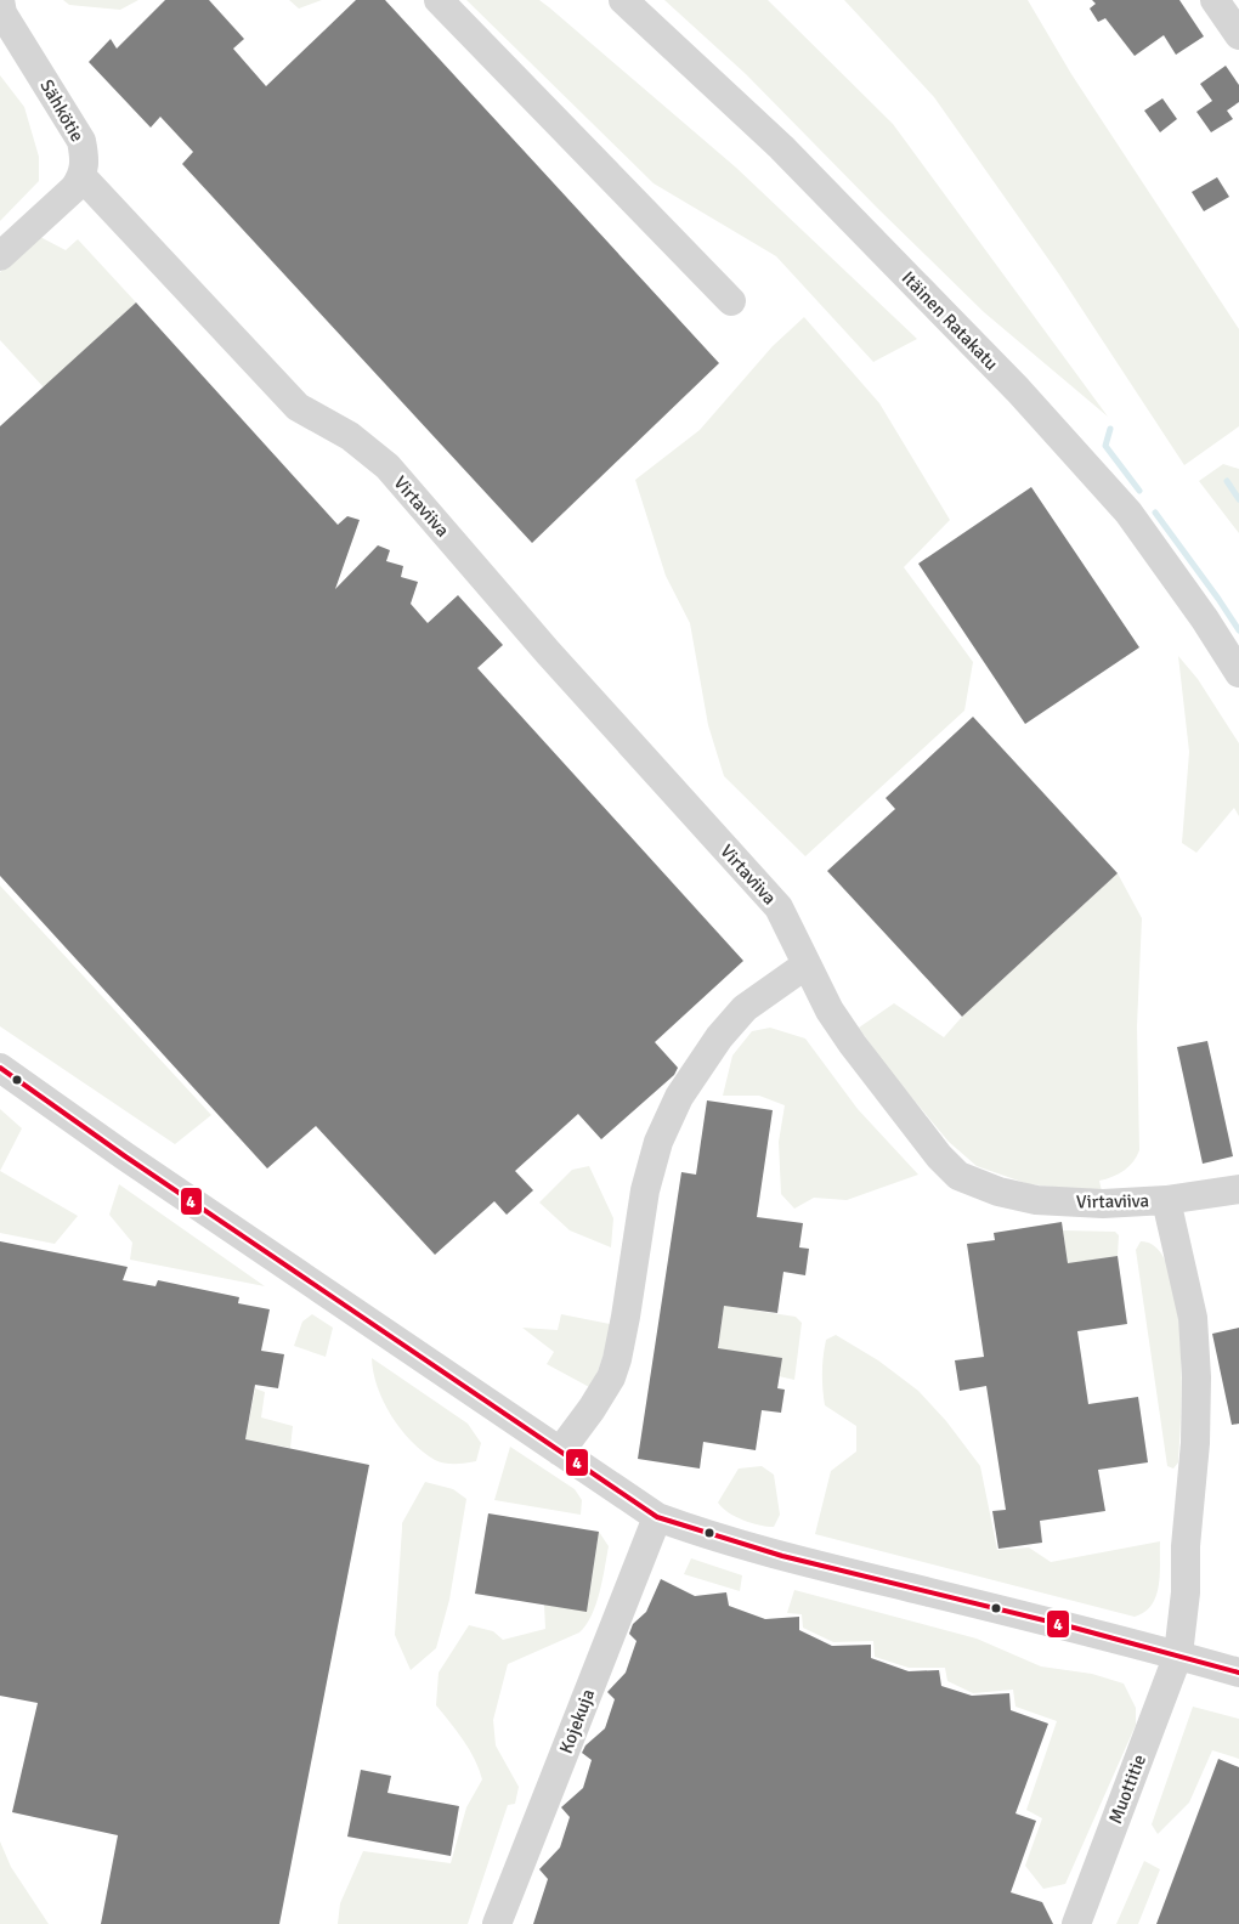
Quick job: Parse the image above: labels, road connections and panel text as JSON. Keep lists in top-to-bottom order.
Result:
{
  "streets": {
    "street": [
      "Sähkötie",
      "Itäinen Ratakatu",
      "Virtaviiva",
      "Kojekuja",
      "Muottitie"
    ]
  },
  "crossings": [
    ["Sähkötie", "Virtaviiva"],
    ["Virtaviiva", "Muottitie"]
  ],
  "lines": ["transit line 4"]
}
